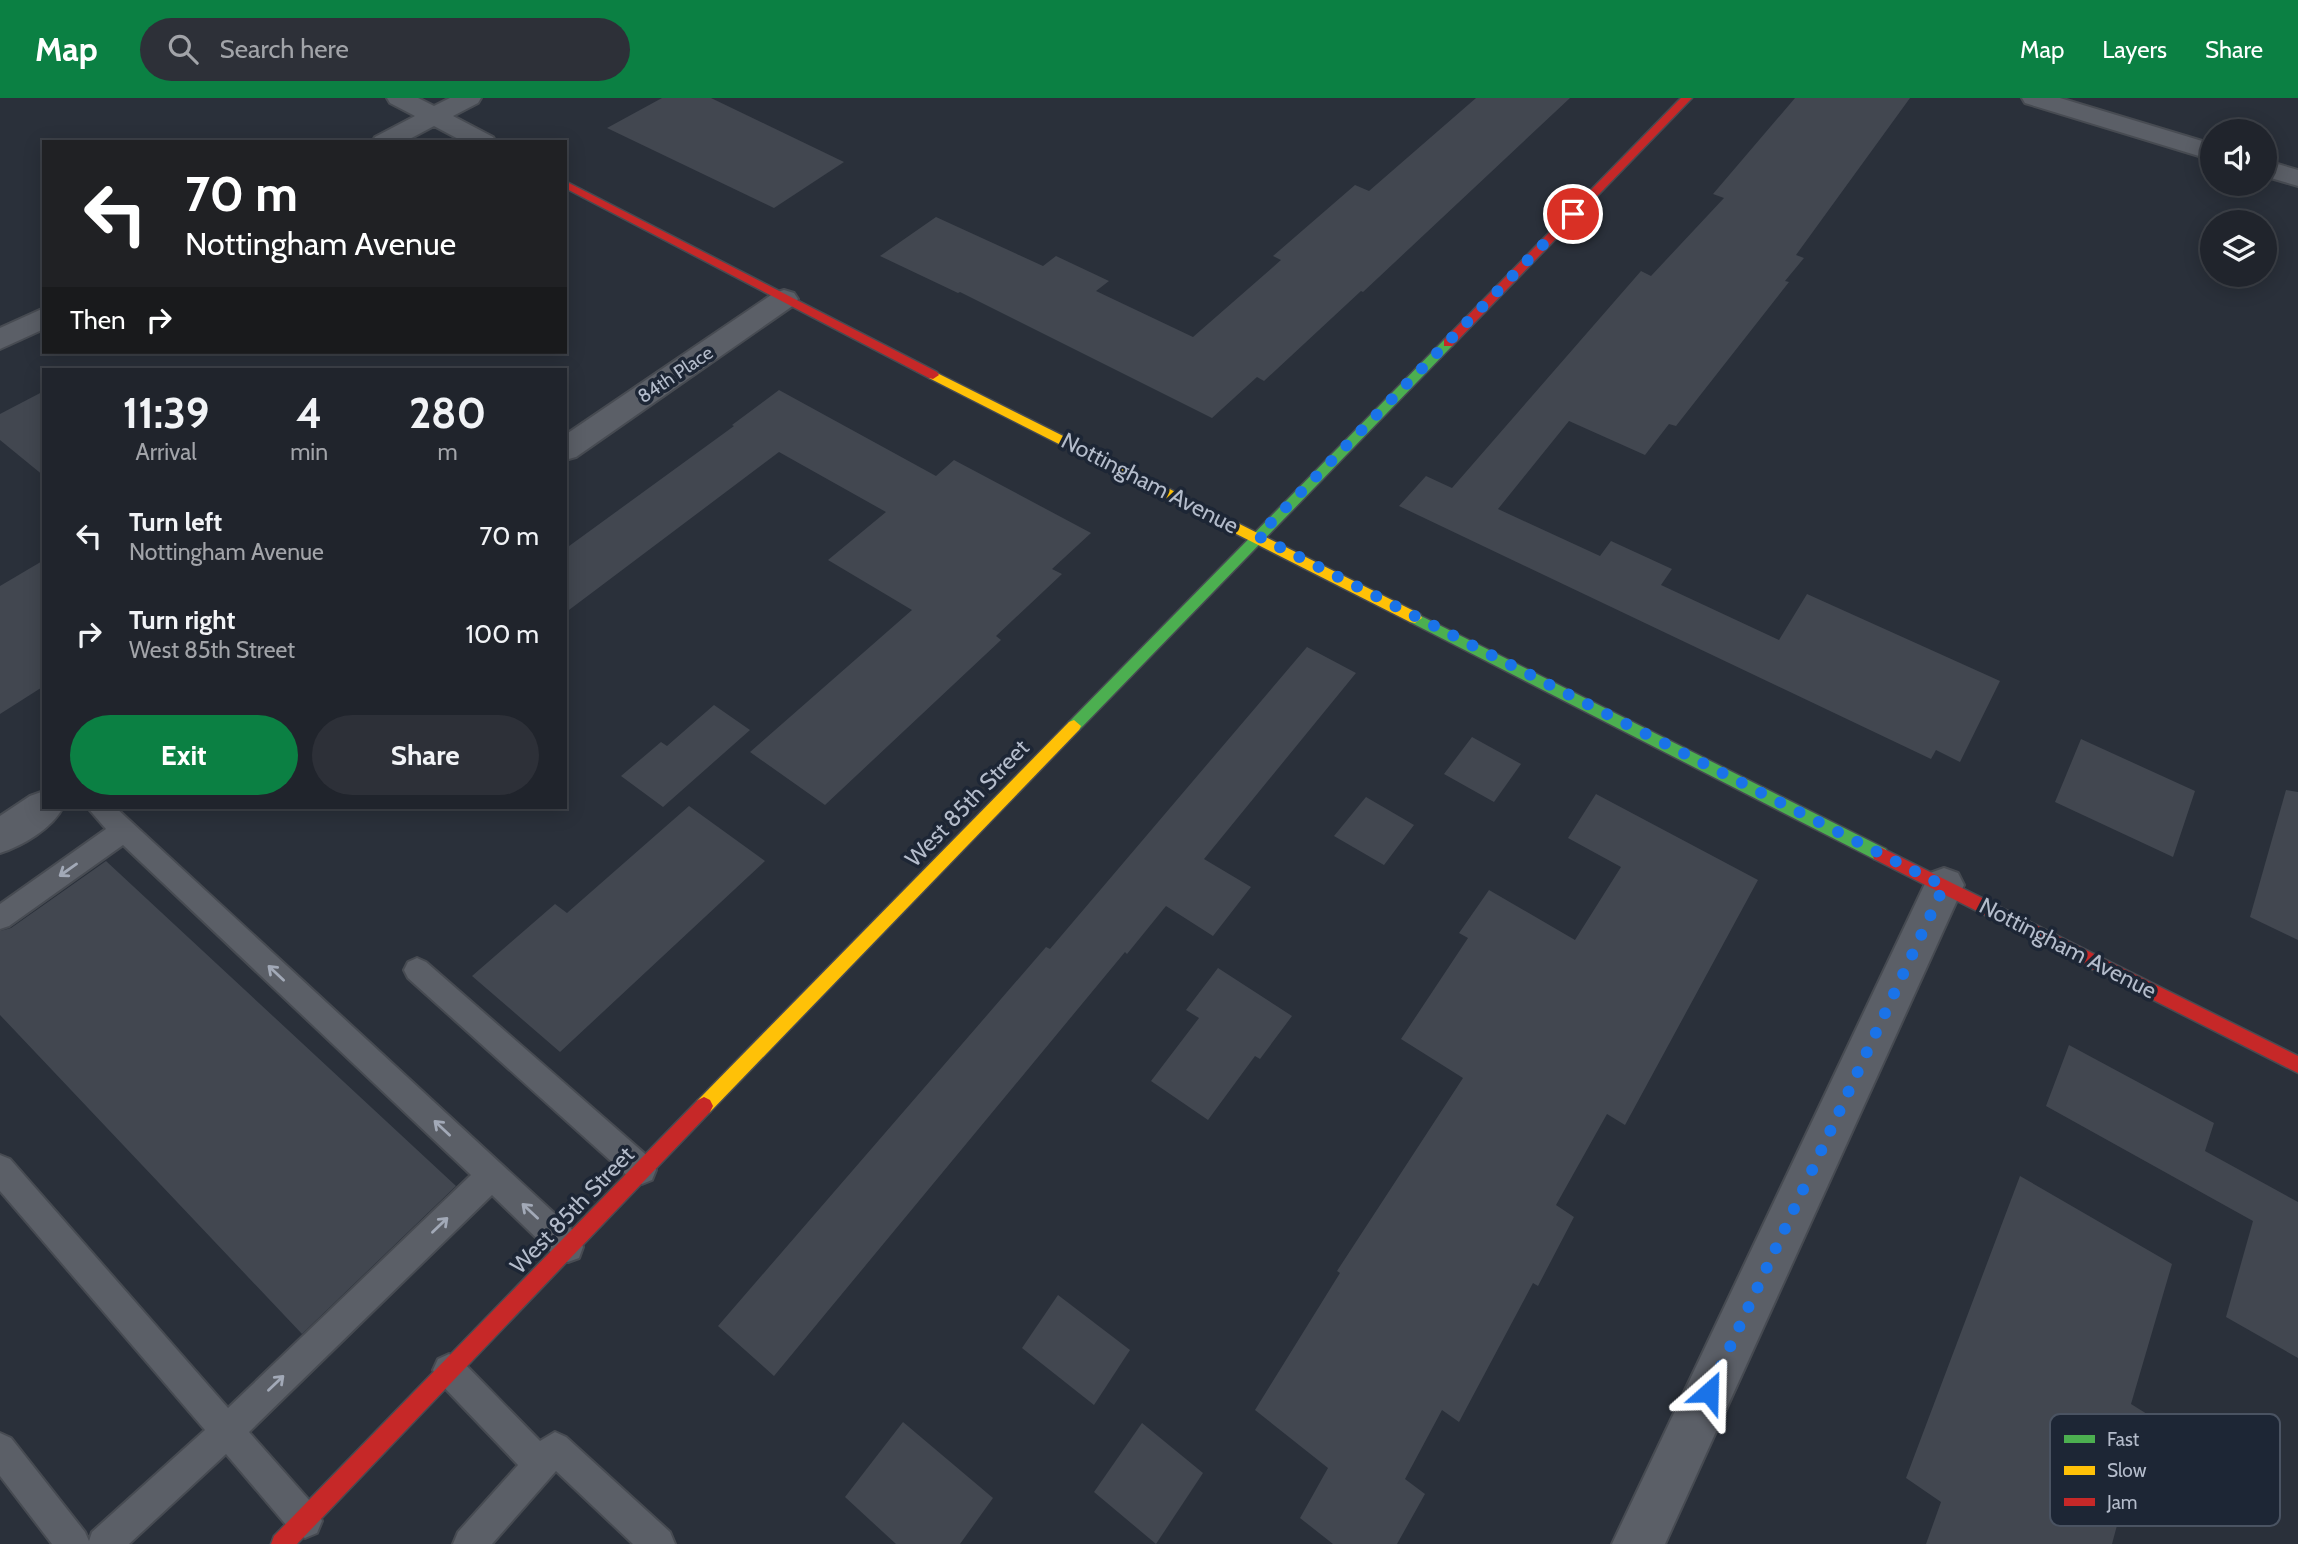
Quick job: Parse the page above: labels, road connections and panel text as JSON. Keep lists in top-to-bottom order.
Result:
{
  "streets": {
    "street": ["84th Place", "Nottingham Avenue", "West 85th Street"]
  },
  "crossings": [
    ["84th Place", "Nottingham Avenue"],
    ["Nottingham Avenue", "West 85th Street"]
  ],
  "legend": ["Fast", "Slow", "Jam"],
  "page": {
    "header": "Map",
    "search": "Search here",
    "nav": ["Map", "Layers", "Share"],
    "turn": ["70 m", "Nottingham Avenue"],
    "then": "Then",
    "eta": [
      "11:39",
      "Arrival",
      "4",
      "min",
      "280",
      "m"
    ],
    "list": [
      {
        "name": "Turn left",
        "note": "Nottingham Avenue",
        "value": "70 m"
      },
      {
        "name": "Turn right",
        "note": "West 85th Street",
        "value": "100 m"
      }
    ],
    "buttons": ["Exit", "Share"]
  }
}
